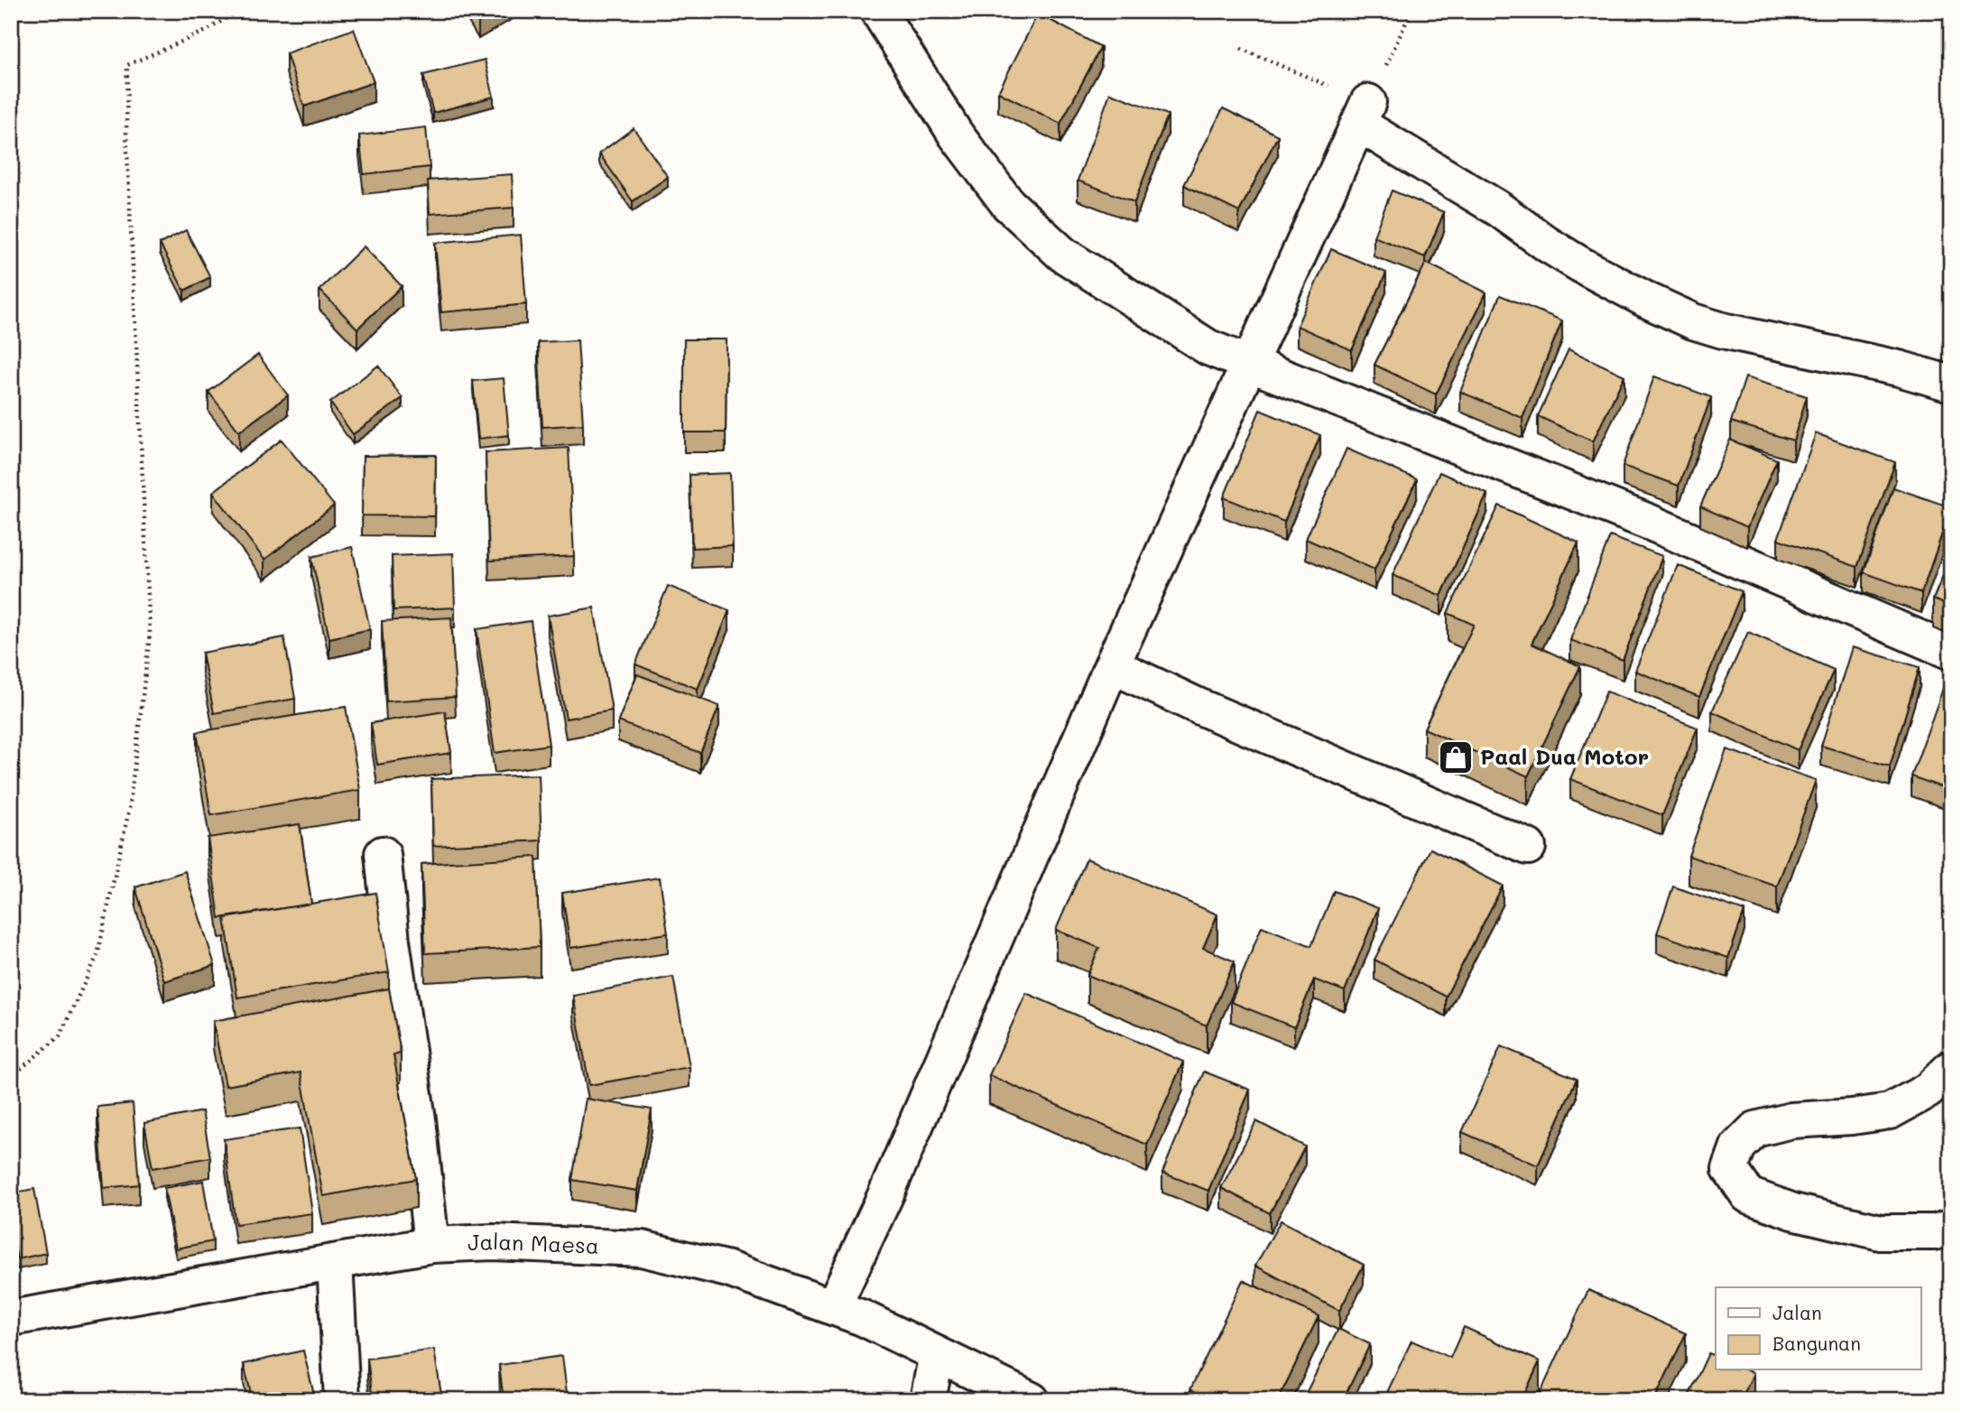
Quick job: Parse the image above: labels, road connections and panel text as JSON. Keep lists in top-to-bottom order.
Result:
{
  "streets": {
    "street": ["Jalan Maesa"]
  },
  "places": {
    "shop": ["Paal Dua Motor"]
  },
  "legend": ["Jalan", "Bangunan"]
}
